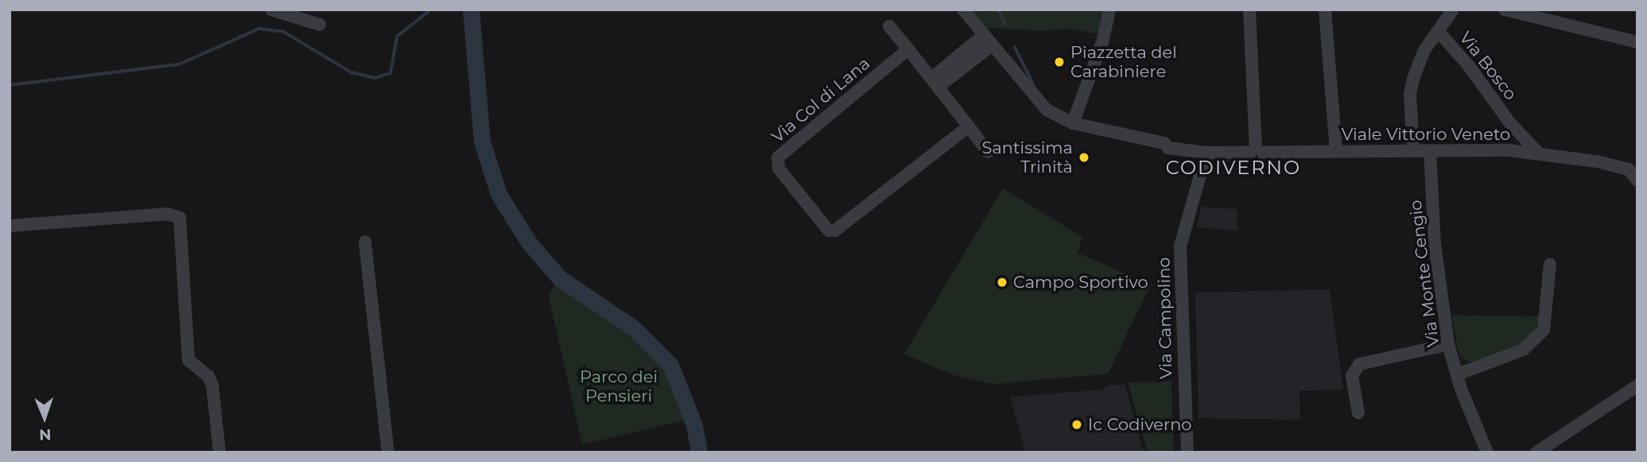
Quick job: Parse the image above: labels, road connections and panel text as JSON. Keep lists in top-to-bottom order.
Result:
{
  "streets": {
    "street": [
      "Via Bosco",
      "Via Col di Lana",
      "Viale Vittorio Veneto",
      "Via Monte Cengio",
      "Via Campolino"
    ]
  },
  "crossings": [
    ["Via Bosco", "Viale Vittorio Veneto"],
    ["Viale Vittorio Veneto", "Via Monte Cengio"],
    ["Viale Vittorio Veneto", "Via Campolino"]
  ],
  "districts": ["CODIVERNO"],
  "parks": ["Parco dei Pensieri"],
  "places": [
    "Piazzetta del Carabiniere",
    "Santissima Trinità",
    "Campo Sportivo",
    "Ic Codiverno"
  ],
  "north": "bottom"
}
